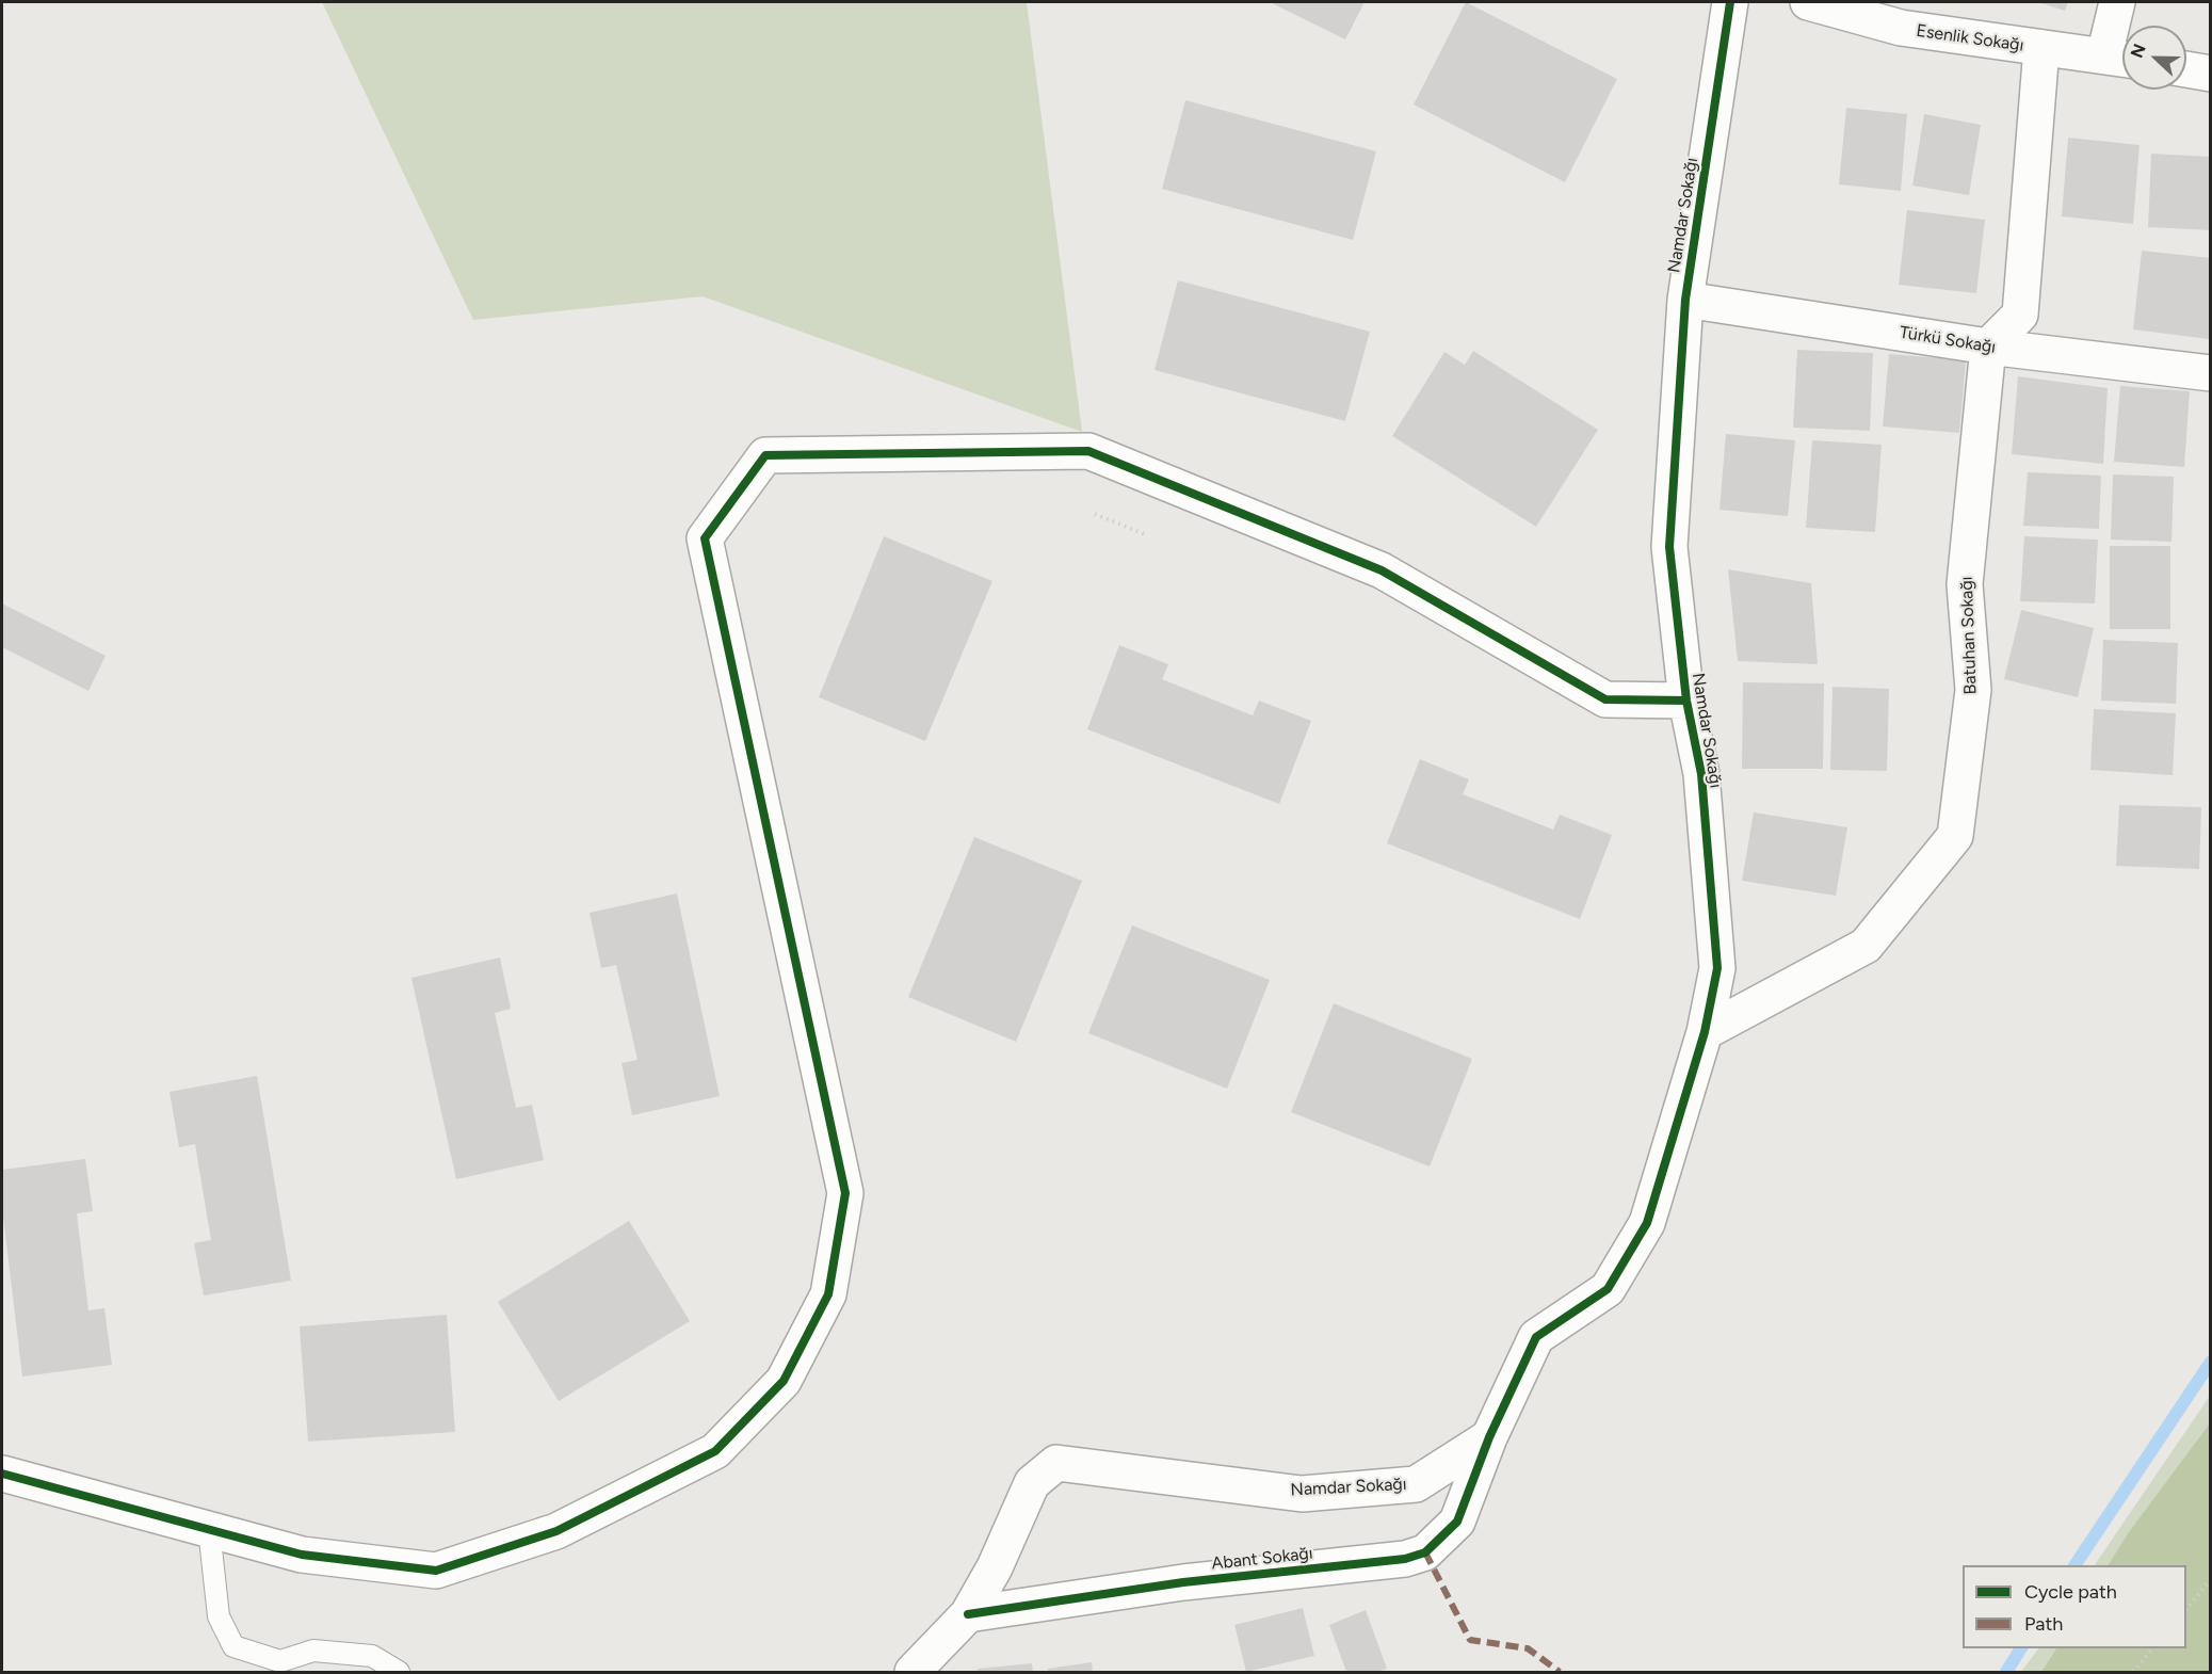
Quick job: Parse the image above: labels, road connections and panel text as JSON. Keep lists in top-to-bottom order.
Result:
{
  "streets": {
    "street": [
      "Esenlik Sokağı",
      "Namdar Sokağı",
      "Türkü Sokağı",
      "Batuhan Sokağı",
      "Abant Sokağı"
    ]
  },
  "crossings": [
    ["Namdar Sokağı", "Türkü Sokağı"],
    ["Namdar Sokağı", "Batuhan Sokağı"],
    ["Namdar Sokağı", "Abant Sokağı"],
    ["Türkü Sokağı", "Batuhan Sokağı"]
  ],
  "legend": ["Cycle path", "Path"],
  "north": "left"
}
